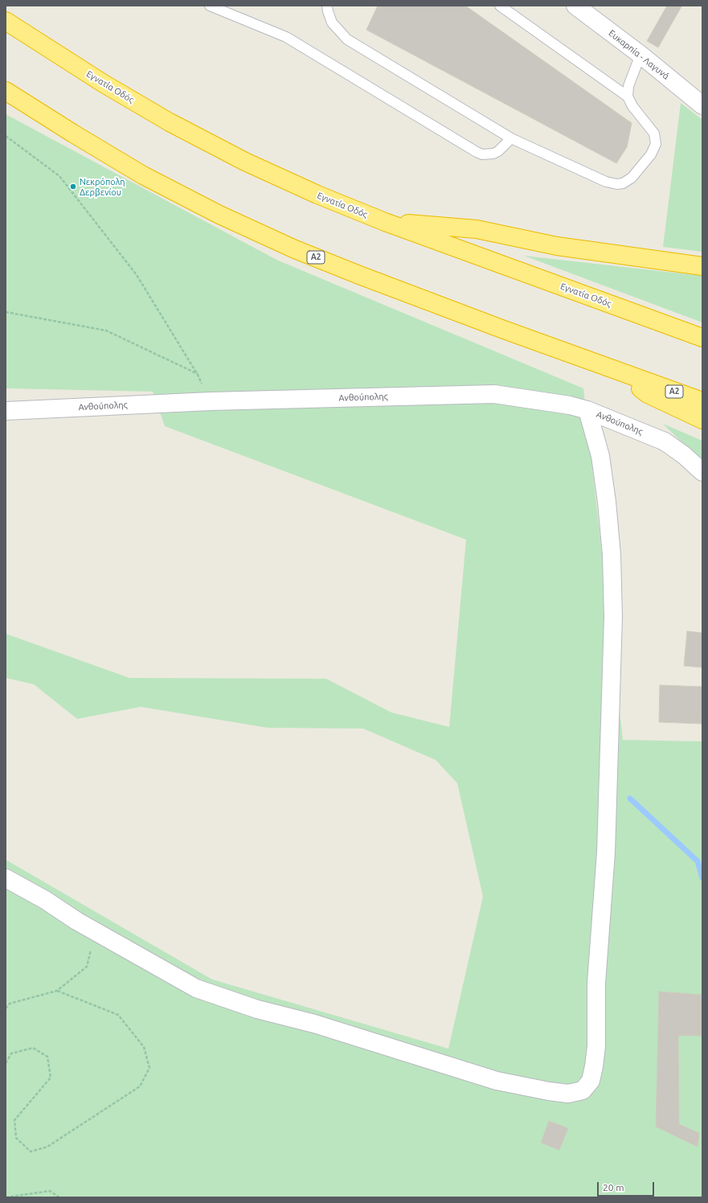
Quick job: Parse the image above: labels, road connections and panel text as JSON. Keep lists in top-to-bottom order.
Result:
{
  "streets": {
    "highway": ["Εγνατία Οδός", "Α2"],
    "street": ["Ευκαρπία - Λαγυνά", "Ανθούπολης"]
  },
  "places": ["Νεκρόπολη Δερβενίου"],
  "scale_bar": "20 m"
}
